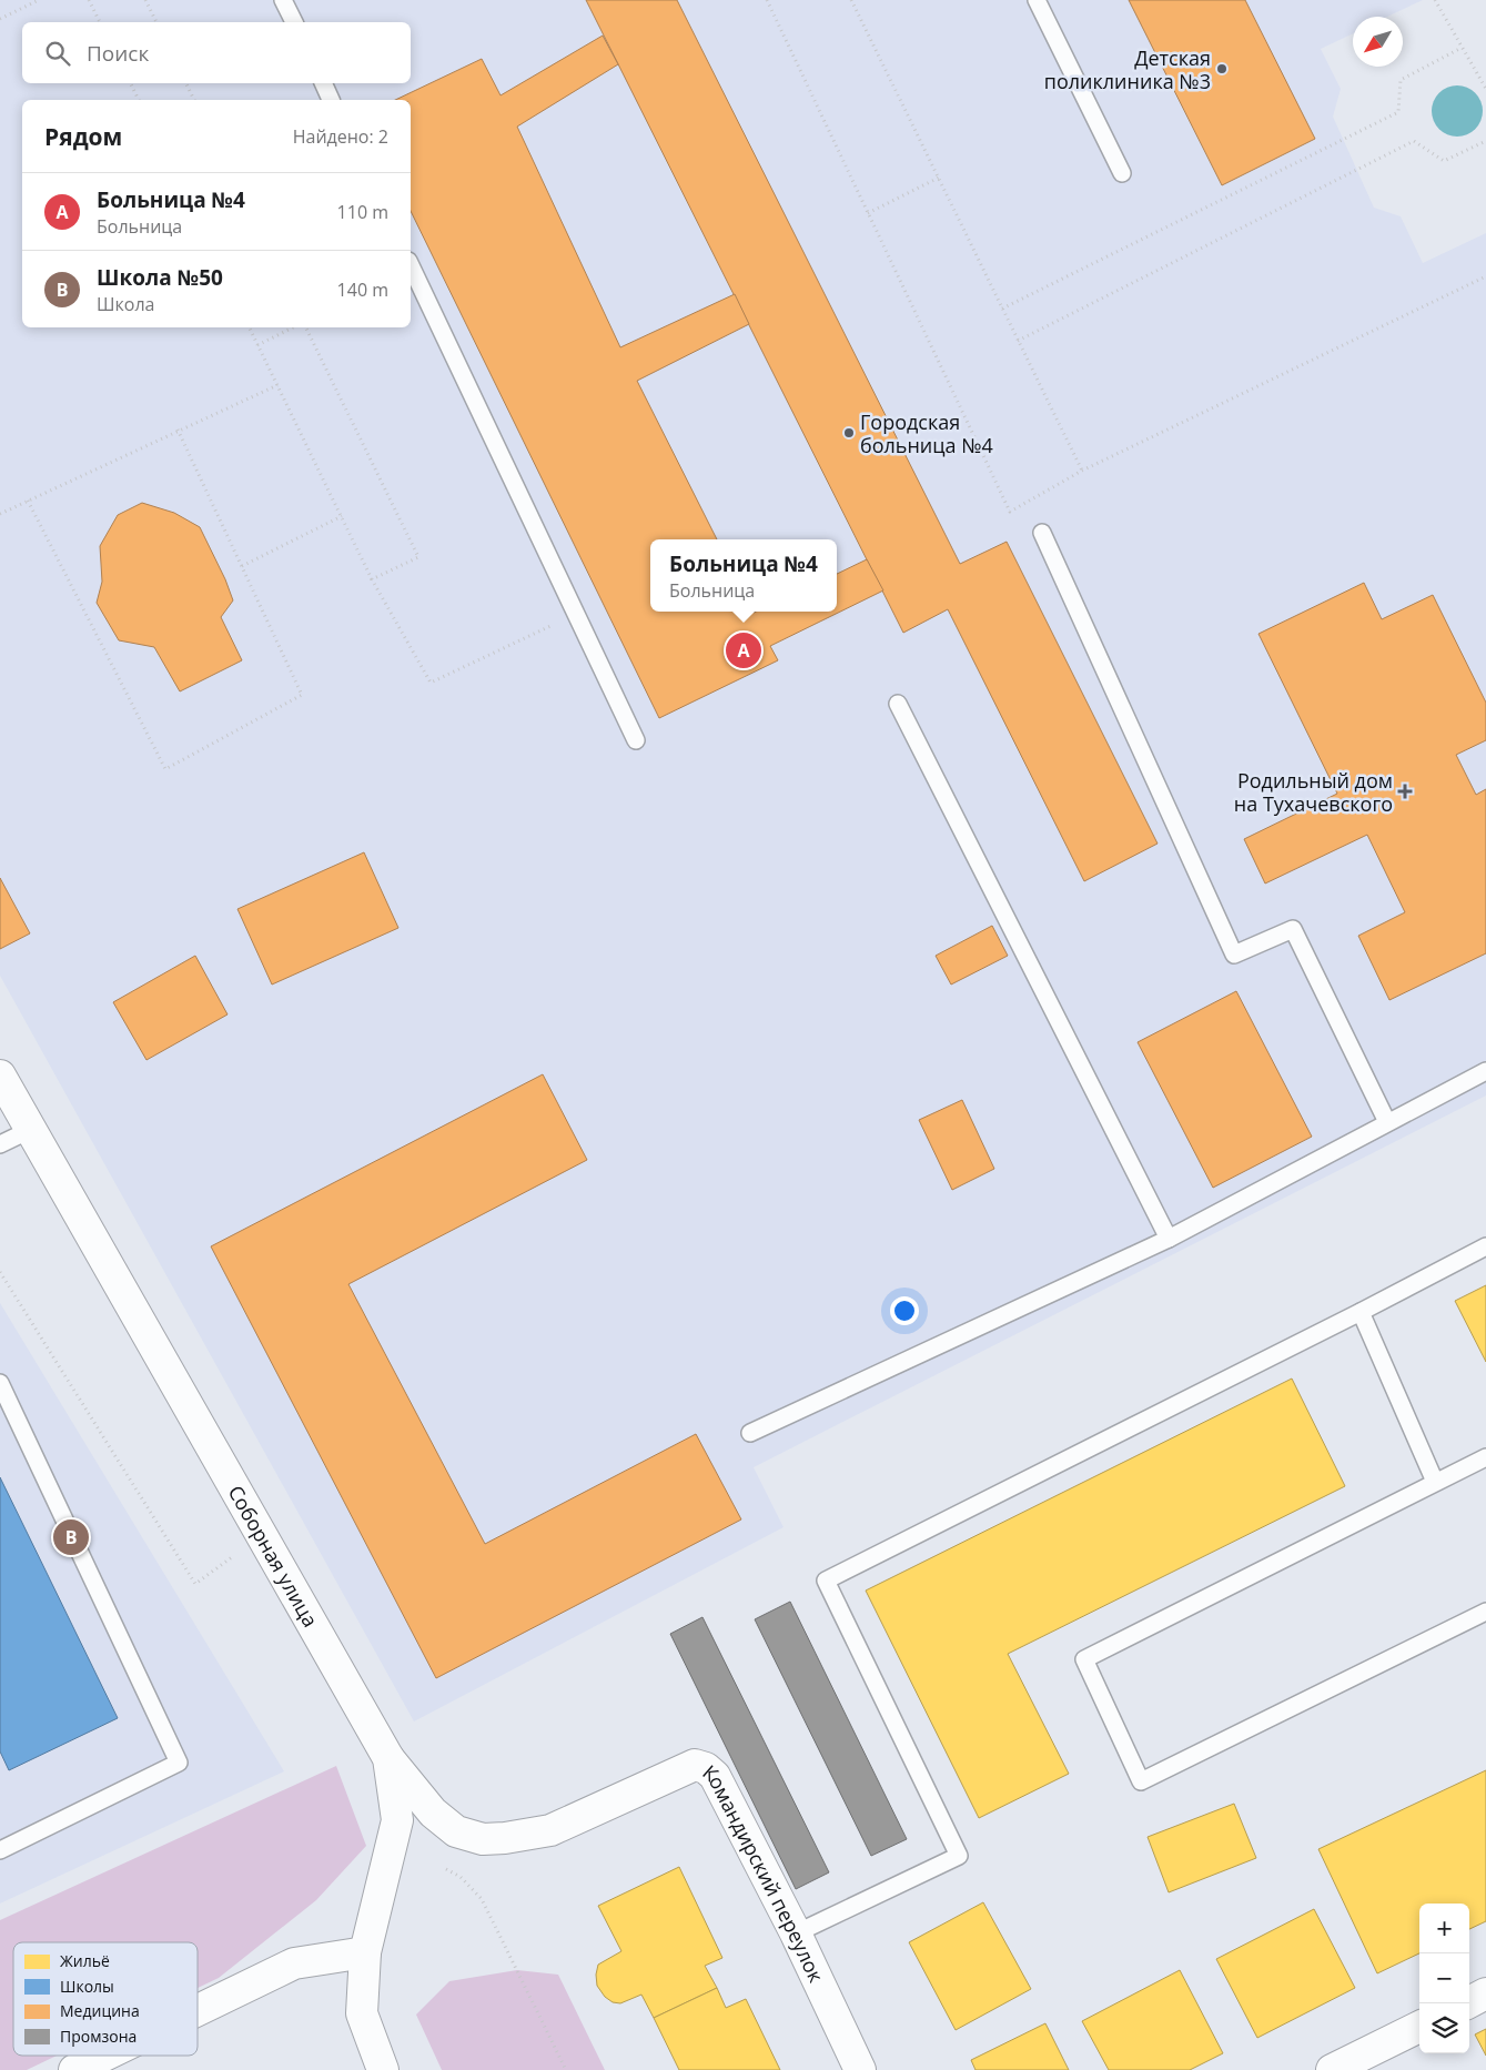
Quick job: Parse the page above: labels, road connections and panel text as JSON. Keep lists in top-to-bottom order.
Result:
{
  "streets": {
    "street": ["Соборная улица", "Командирский переулок"]
  },
  "crossings": [
    ["Соборная улица", "Командирский переулок"]
  ],
  "places": {
    "other": ["Детская поликлиника №3", "Городская больница №4"],
    "health": ["Родильный дом на Тухачевского"]
  },
  "legend": [
    "Жильё",
    "Школы",
    "Медицина",
    "Промзона"
  ],
  "north": "bottom left",
  "page": {
    "search": "Поиск",
    "heading": ["Рядом", "Найдено: 2"],
    "list": [
      {
        "mark": "A",
        "name": "Больница №4",
        "note": "Больница",
        "value": "110 m"
      },
      {
        "mark": "B",
        "name": "Школа №50",
        "note": "Школа",
        "value": "140 m"
      }
    ],
    "popup": ["Больница №4", "Больница"],
    "pins": ["A", "B"],
    "map_buttons": ["+", "−"]
  }
}
